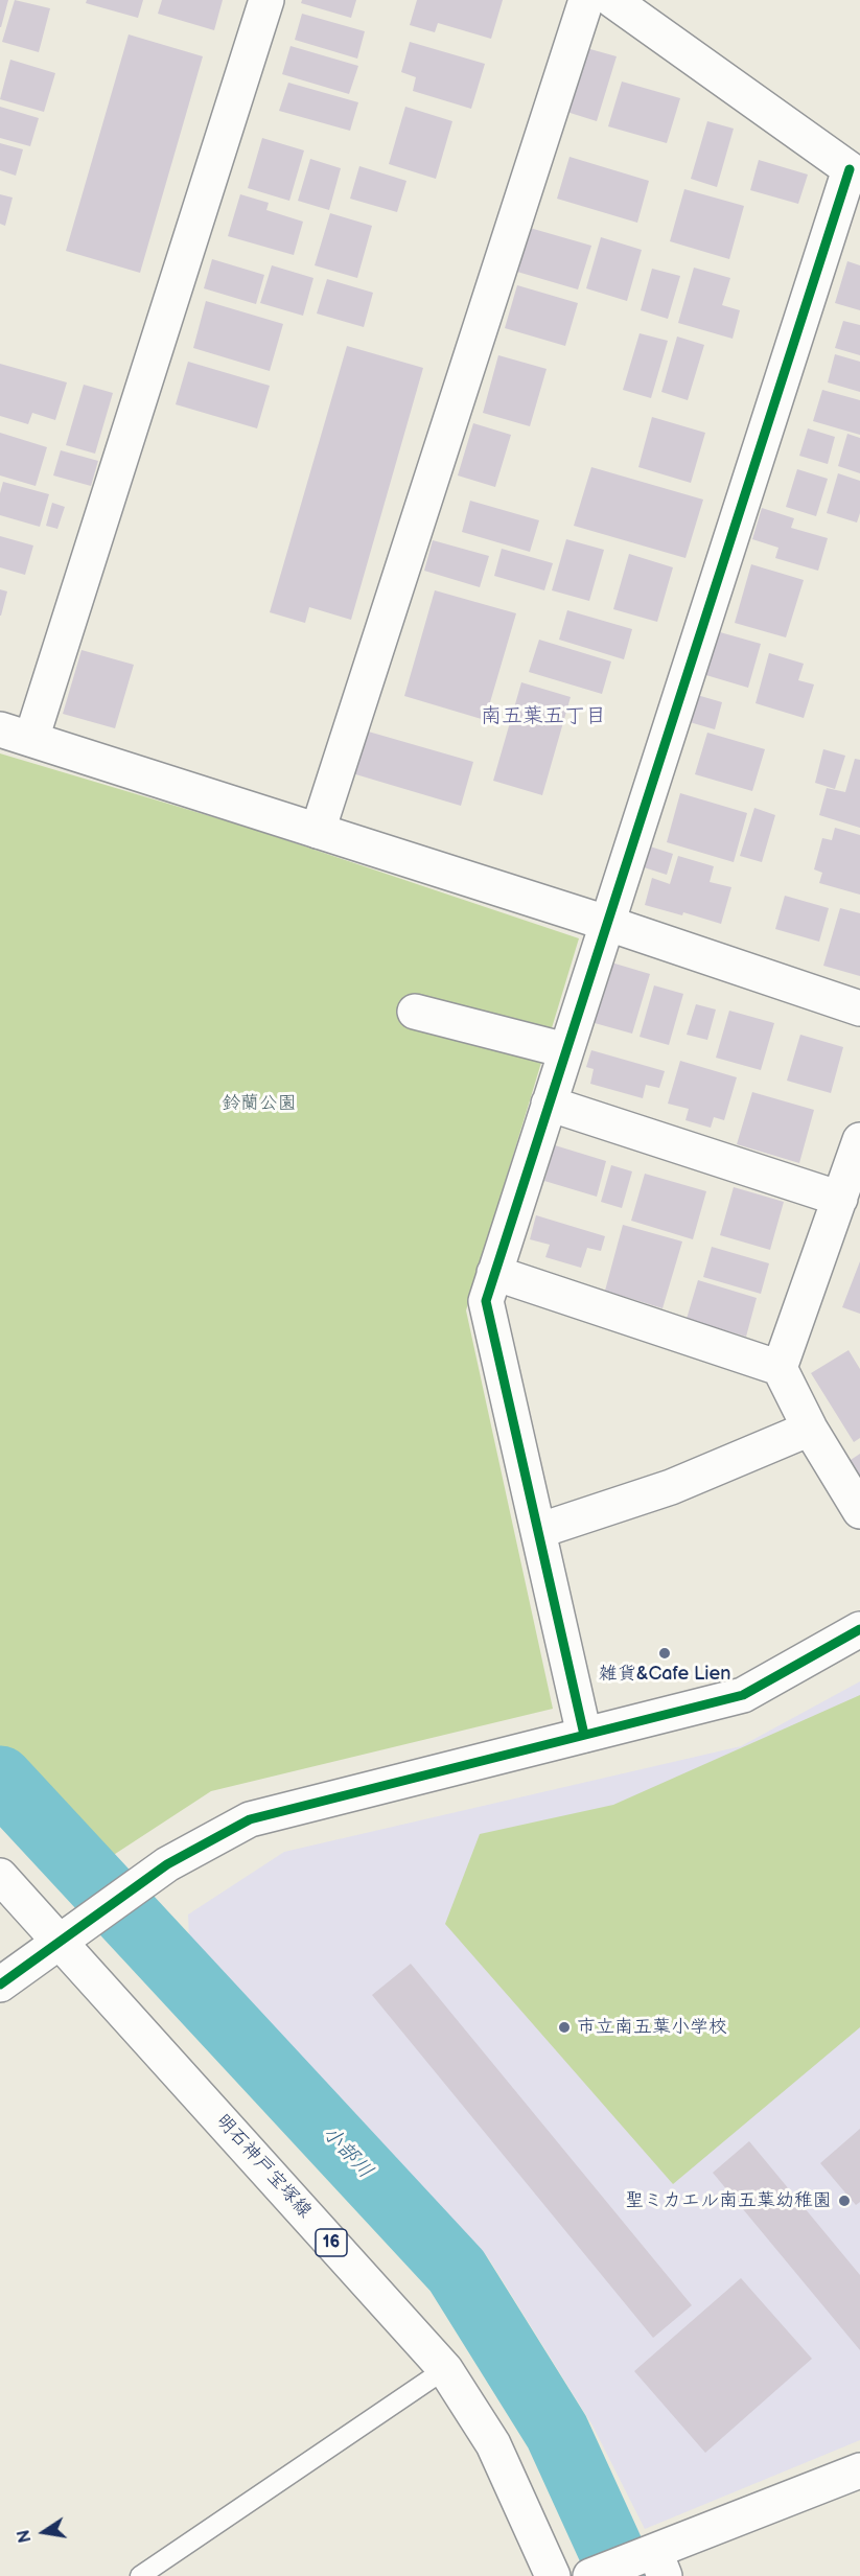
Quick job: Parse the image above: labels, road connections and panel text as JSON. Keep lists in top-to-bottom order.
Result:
{
  "streets": {
    "street": ["明石神戸宝塚線", "16"]
  },
  "districts": ["南五葉五丁目"],
  "water": ["小部川"],
  "parks": ["鈴蘭公園"],
  "places": ["雑貨&Cafe Lien", "市立南五葉小学校", "聖ミカエル南五葉幼稚園"],
  "north": "left"
}
